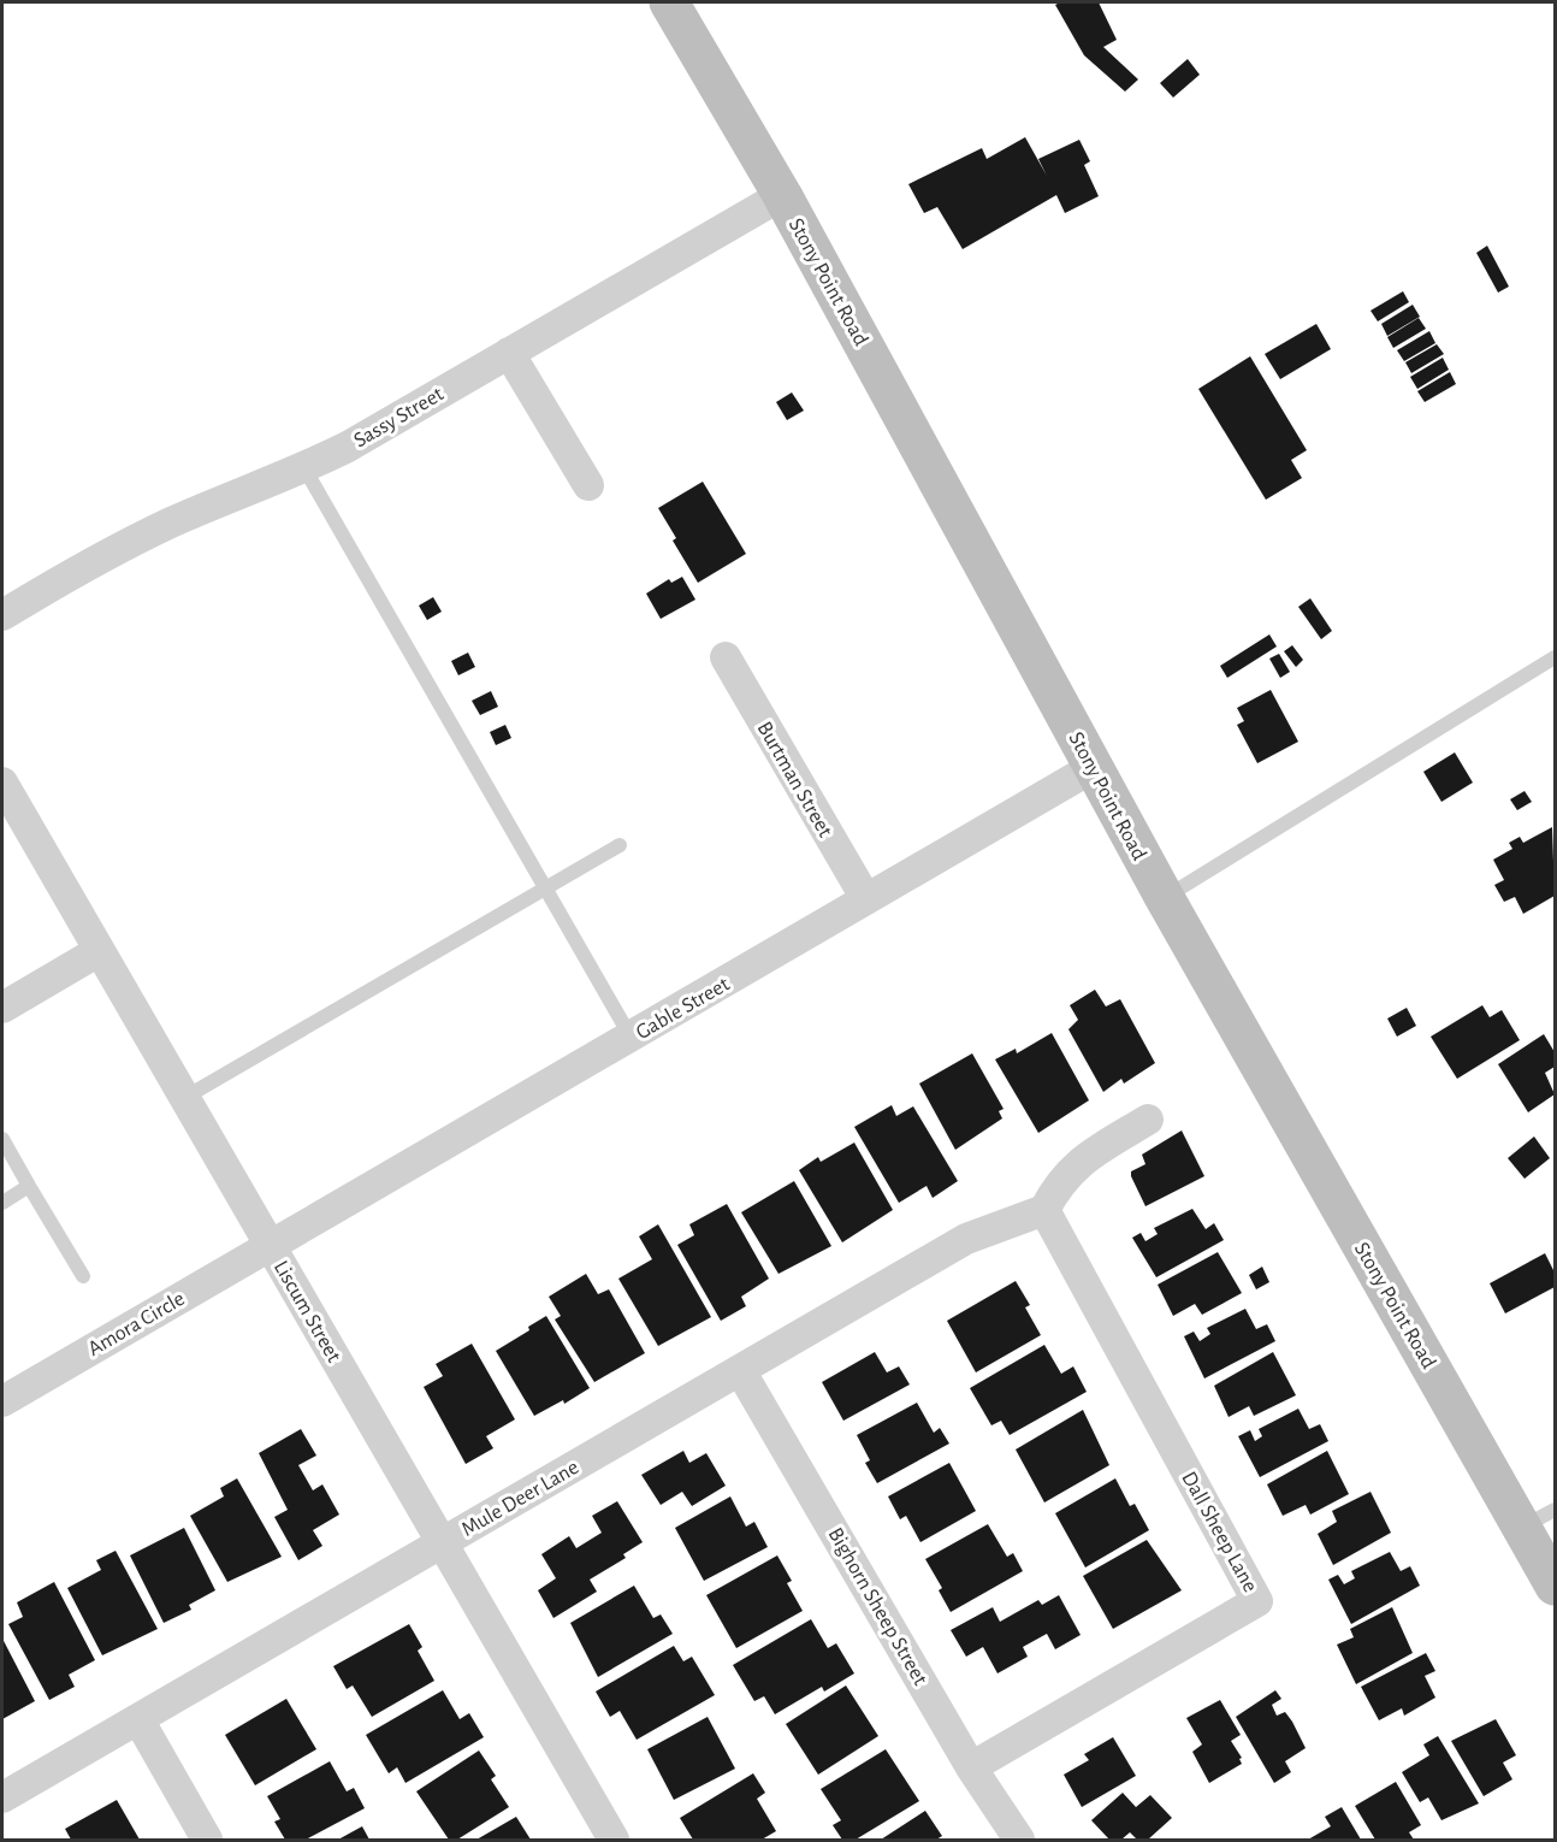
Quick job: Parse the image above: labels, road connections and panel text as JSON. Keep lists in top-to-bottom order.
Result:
{
  "streets": {
    "main road": ["Stony Point Road"],
    "street": [
      "Sassy Street",
      "Burtman Street",
      "Gable Street",
      "Liscum Street",
      "Amora Circle",
      "Mule Deer Lane",
      "Dall Sheep Lane",
      "Bighorn Sheep Street"
    ]
  },
  "crossings": [
    ["Stony Point Road", "Sassy Street"],
    ["Stony Point Road", "Gable Street"],
    ["Burtman Street", "Gable Street"],
    ["Gable Street", "Liscum Street"],
    ["Gable Street", "Amora Circle"],
    ["Liscum Street", "Amora Circle"],
    ["Liscum Street", "Mule Deer Lane"],
    ["Mule Deer Lane", "Dall Sheep Lane"],
    ["Mule Deer Lane", "Bighorn Sheep Street"],
    ["Dall Sheep Lane", "Bighorn Sheep Street"]
  ]
}
